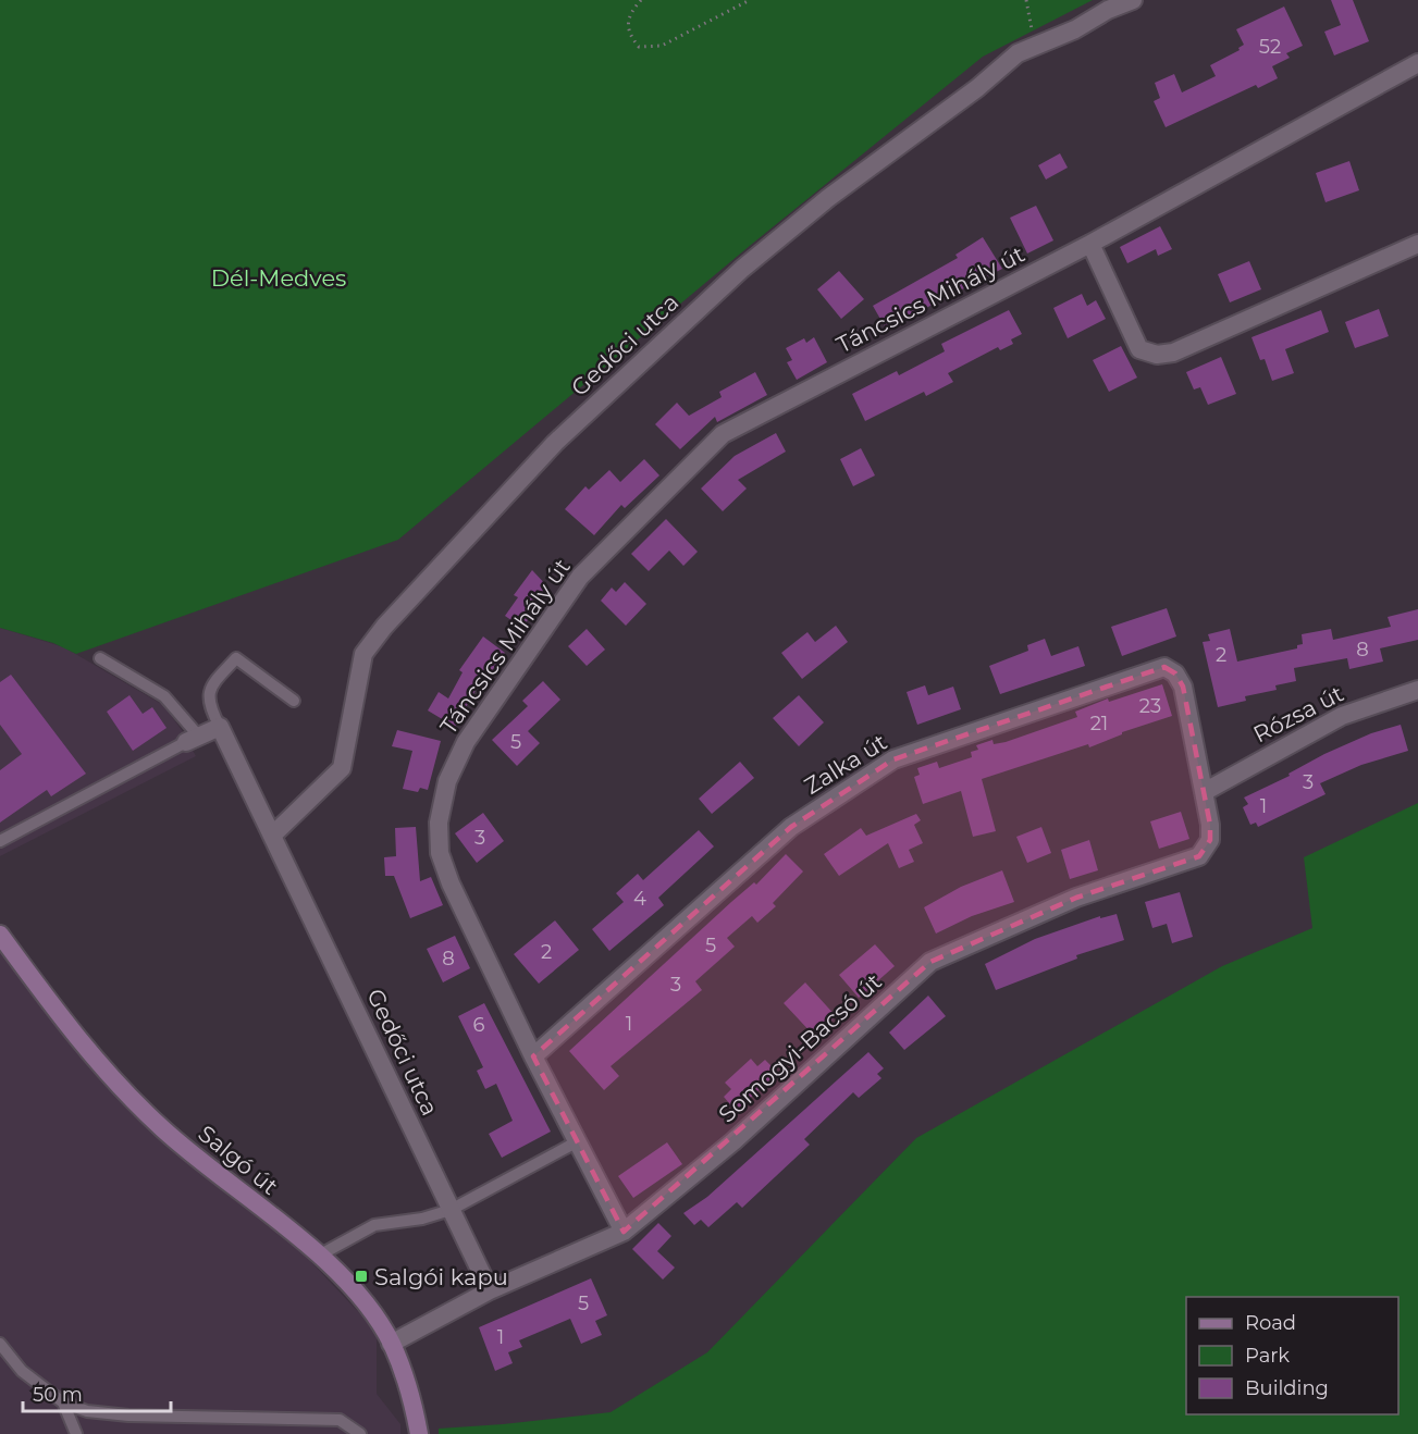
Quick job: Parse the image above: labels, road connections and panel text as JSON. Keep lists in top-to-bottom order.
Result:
{
  "streets": {
    "main road": ["Salgó út"],
    "street": [
      "Táncsics Mihály út",
      "Gedőci utca",
      "Rózsa út",
      "Zalka út",
      "Somogyi-Bacsó út"
    ]
  },
  "crossings": [
    ["Táncsics Mihály út", "Zalka út"],
    ["Táncsics Mihály út", "Somogyi-Bacsó út"],
    ["Gedőci utca", "Somogyi-Bacsó út"],
    ["Rózsa út", "Zalka út"],
    ["Rózsa út", "Somogyi-Bacsó út"],
    ["Zalka út", "Somogyi-Bacsó út"],
    ["Somogyi-Bacsó út", "Salgó út"]
  ],
  "parks": ["Dél-Medves"],
  "places": {
    "transit": ["Salgói kapu"]
  },
  "house_numbers": [
    "52",
    "8",
    "2",
    "23",
    "21",
    "5",
    "3",
    "1",
    "3",
    "4",
    "5",
    "2",
    "8",
    "3",
    "1",
    "6",
    "5",
    "1"
  ],
  "legend": ["Road", "Park", "Building"],
  "scale_bar": "50 m"
}
